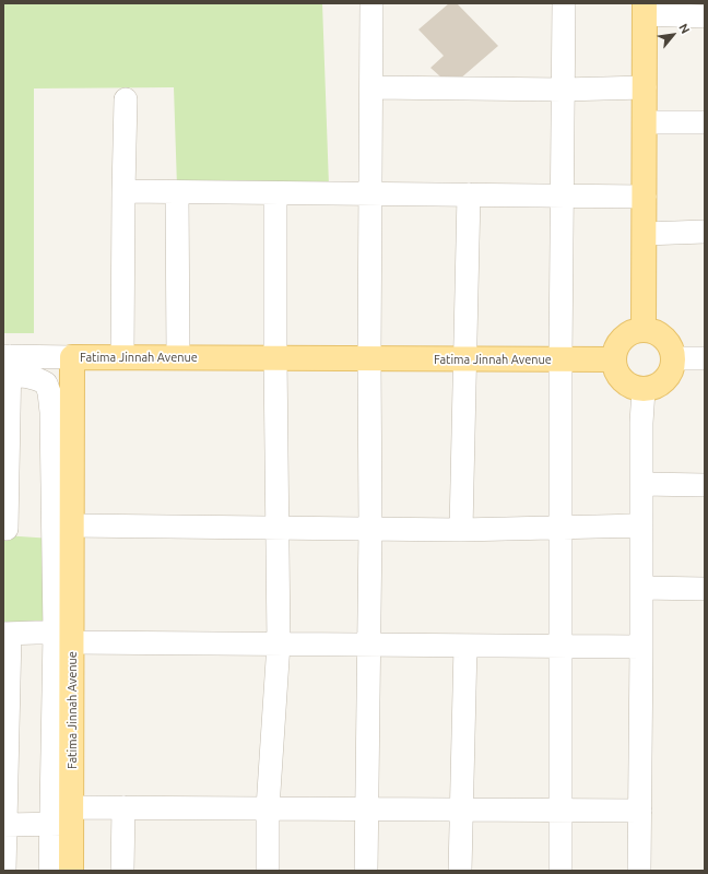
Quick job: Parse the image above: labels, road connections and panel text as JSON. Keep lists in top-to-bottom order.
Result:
{
  "streets": {
    "main road": ["Fatima Jinnah Avenue"]
  },
  "north": "top right"
}
